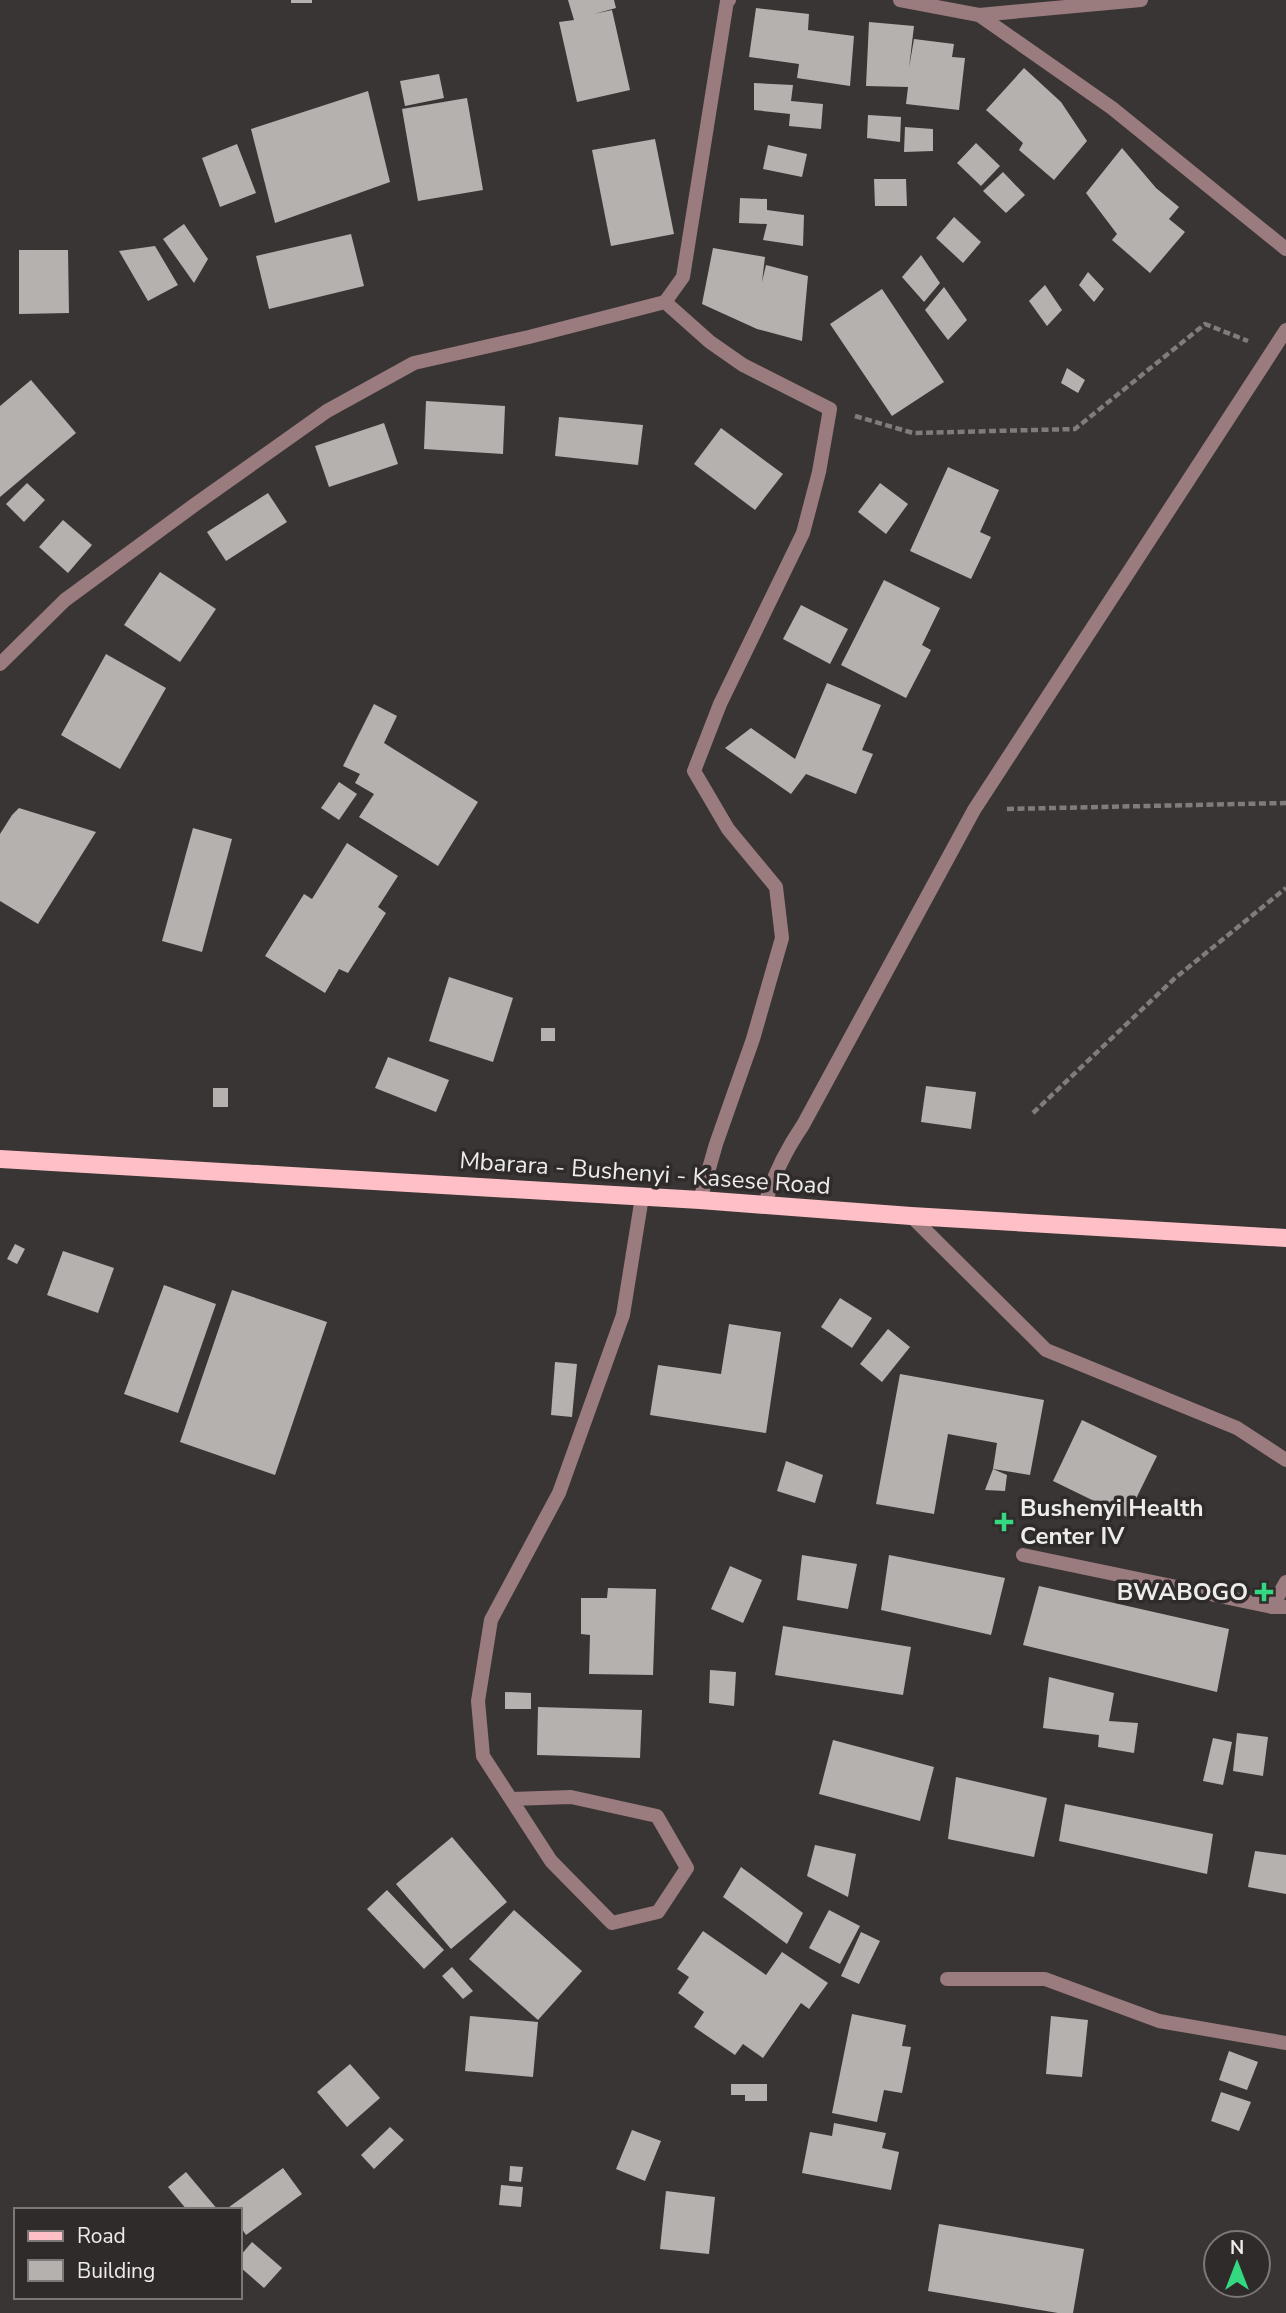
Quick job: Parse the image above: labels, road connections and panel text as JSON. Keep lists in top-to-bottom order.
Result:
{
  "streets": {
    "main road": ["Mbarara - Bushenyi - Kasese Road"]
  },
  "places": {
    "health": ["Bushenyi Health Center IV", "BWABOGO"]
  },
  "legend": ["Road", "Building"],
  "north": "top"
}
